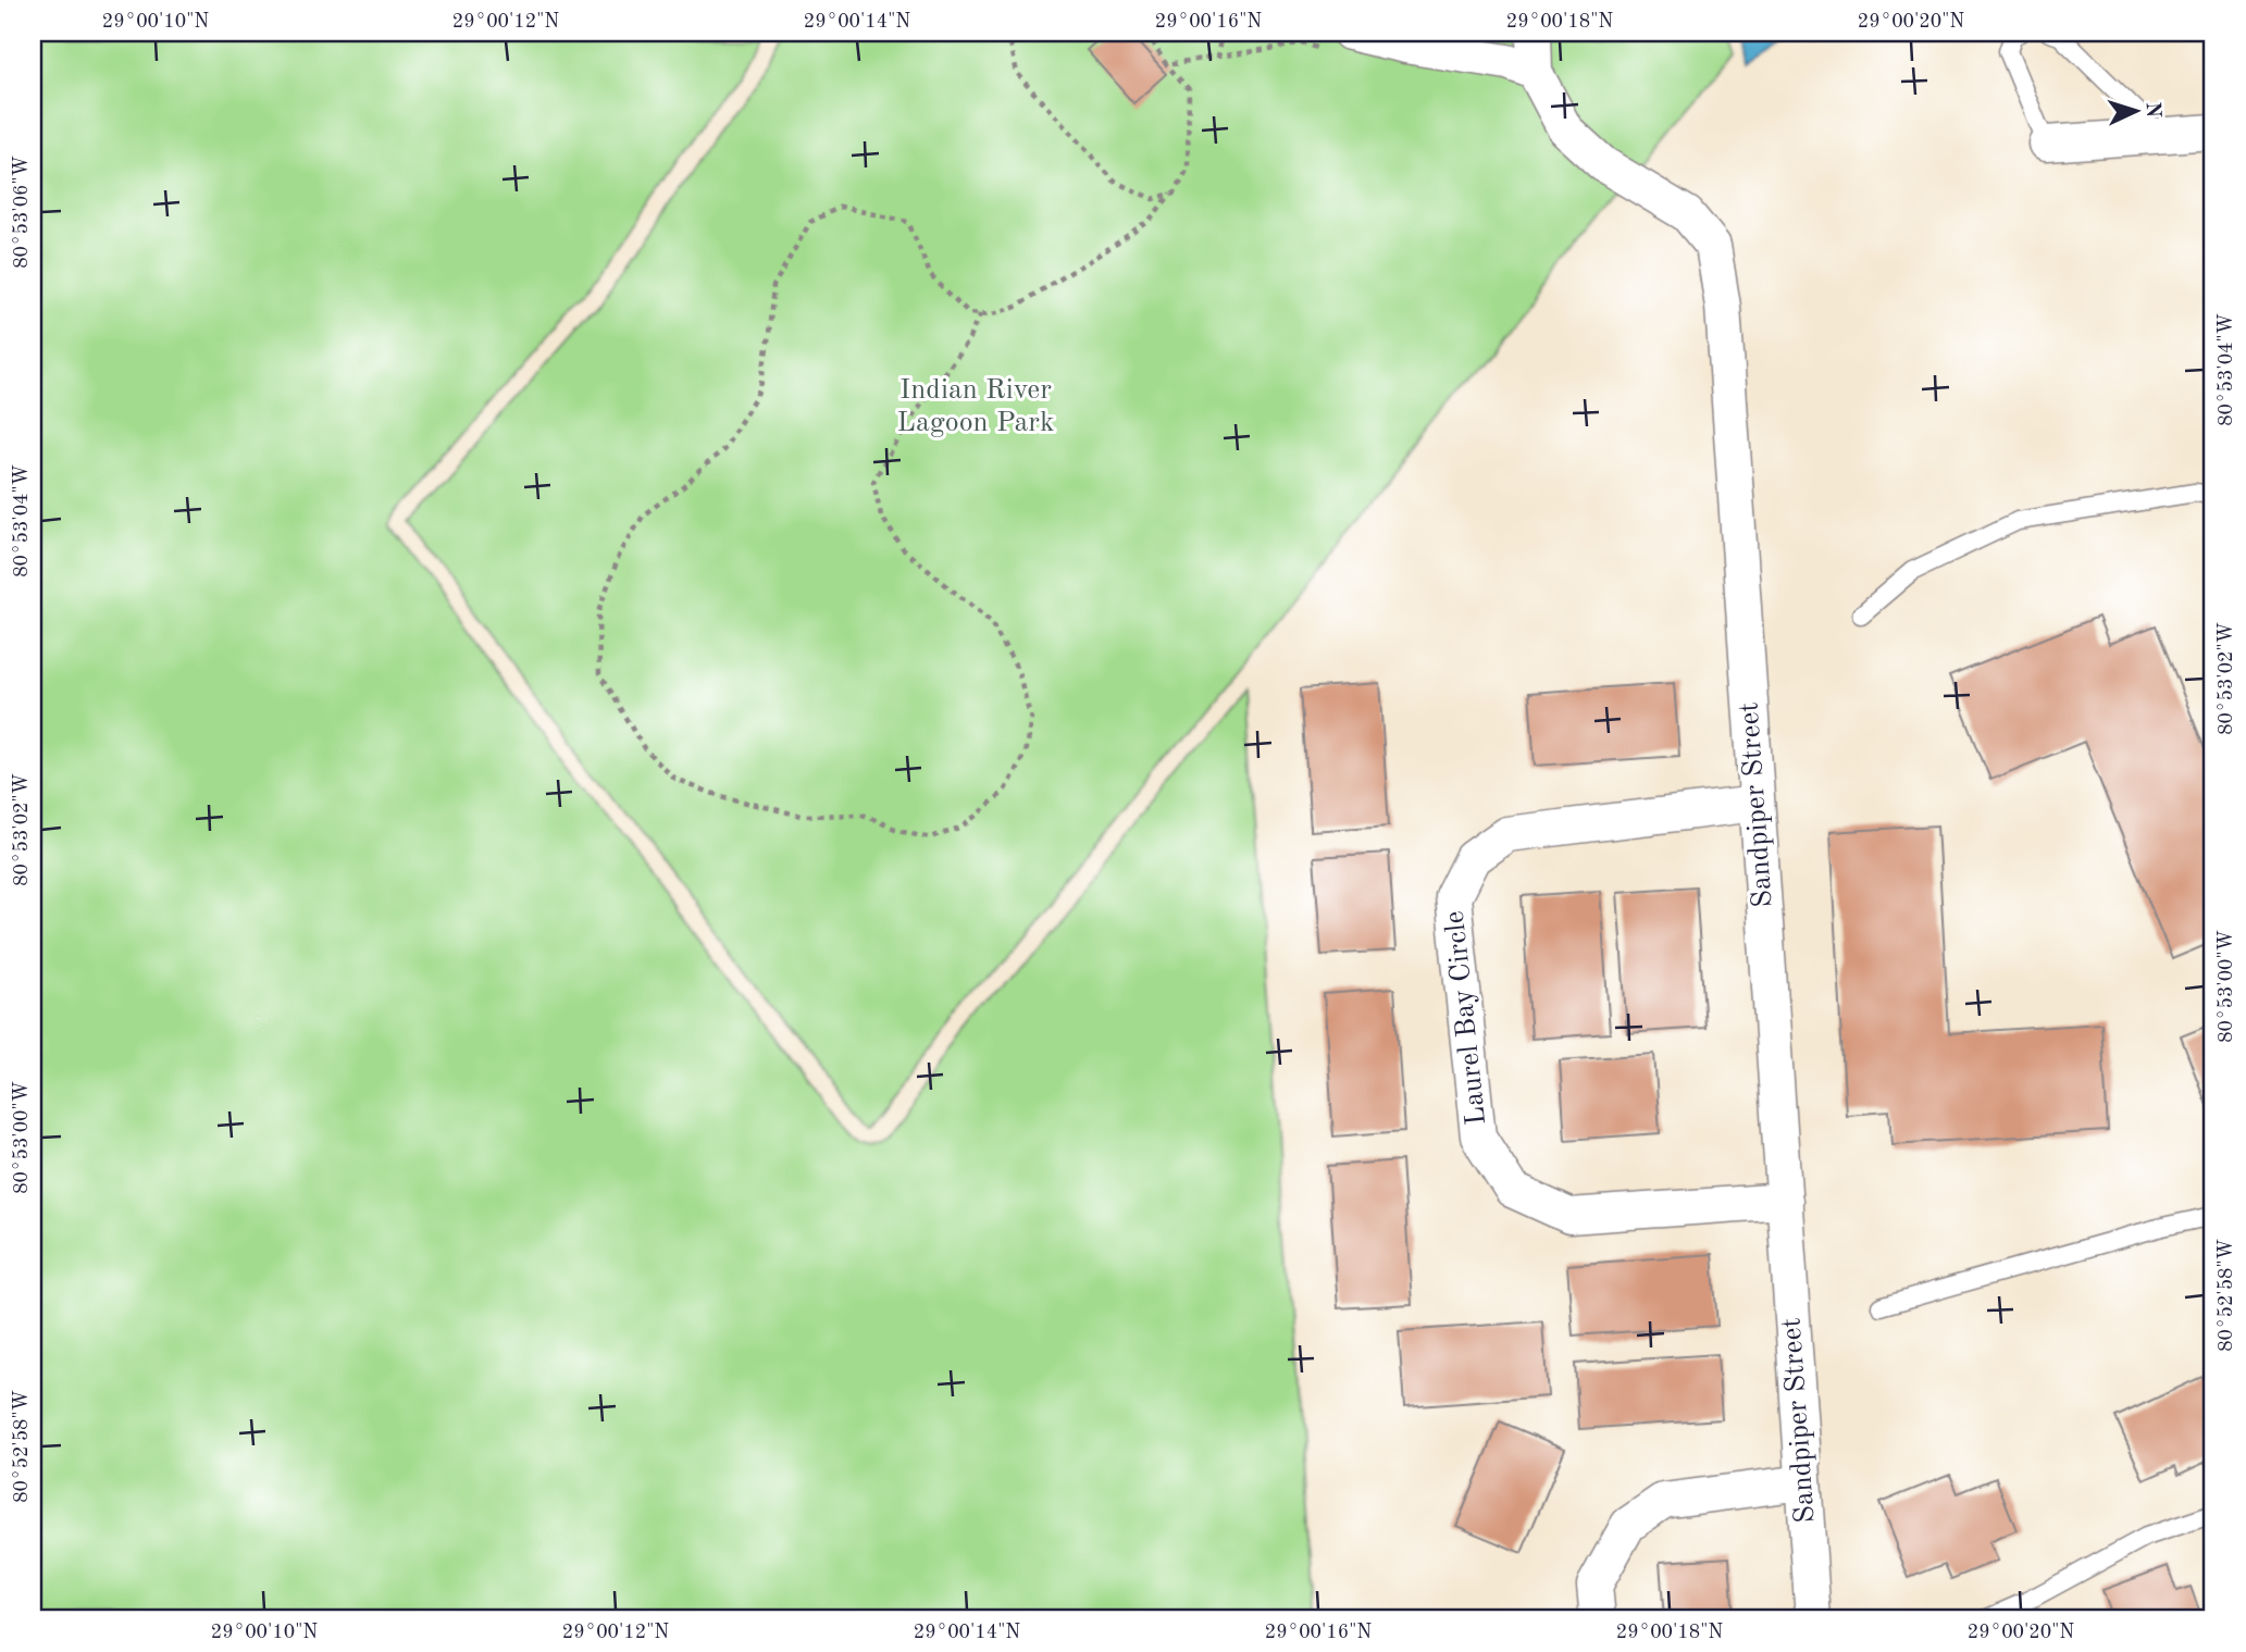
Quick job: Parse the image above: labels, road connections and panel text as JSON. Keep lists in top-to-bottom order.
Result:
{
  "streets": {
    "street": ["Sandpiper Street", "Laurel Bay Circle"]
  },
  "crossings": [
    ["Sandpiper Street", "Laurel Bay Circle"]
  ],
  "parks": ["Indian River Lagoon Park"],
  "north": "right",
  "coordinates": [
    "29°00'10\"N",
    "29°00'12\"N",
    "29°00'14\"N",
    "29°00'16\"N",
    "29°00'18\"N",
    "29°00'20\"N",
    "80°53'06\"W",
    "80°53'04\"W",
    "80°53'02\"W",
    "80°53'00\"W",
    "80°52'58\"W"
  ]
}
